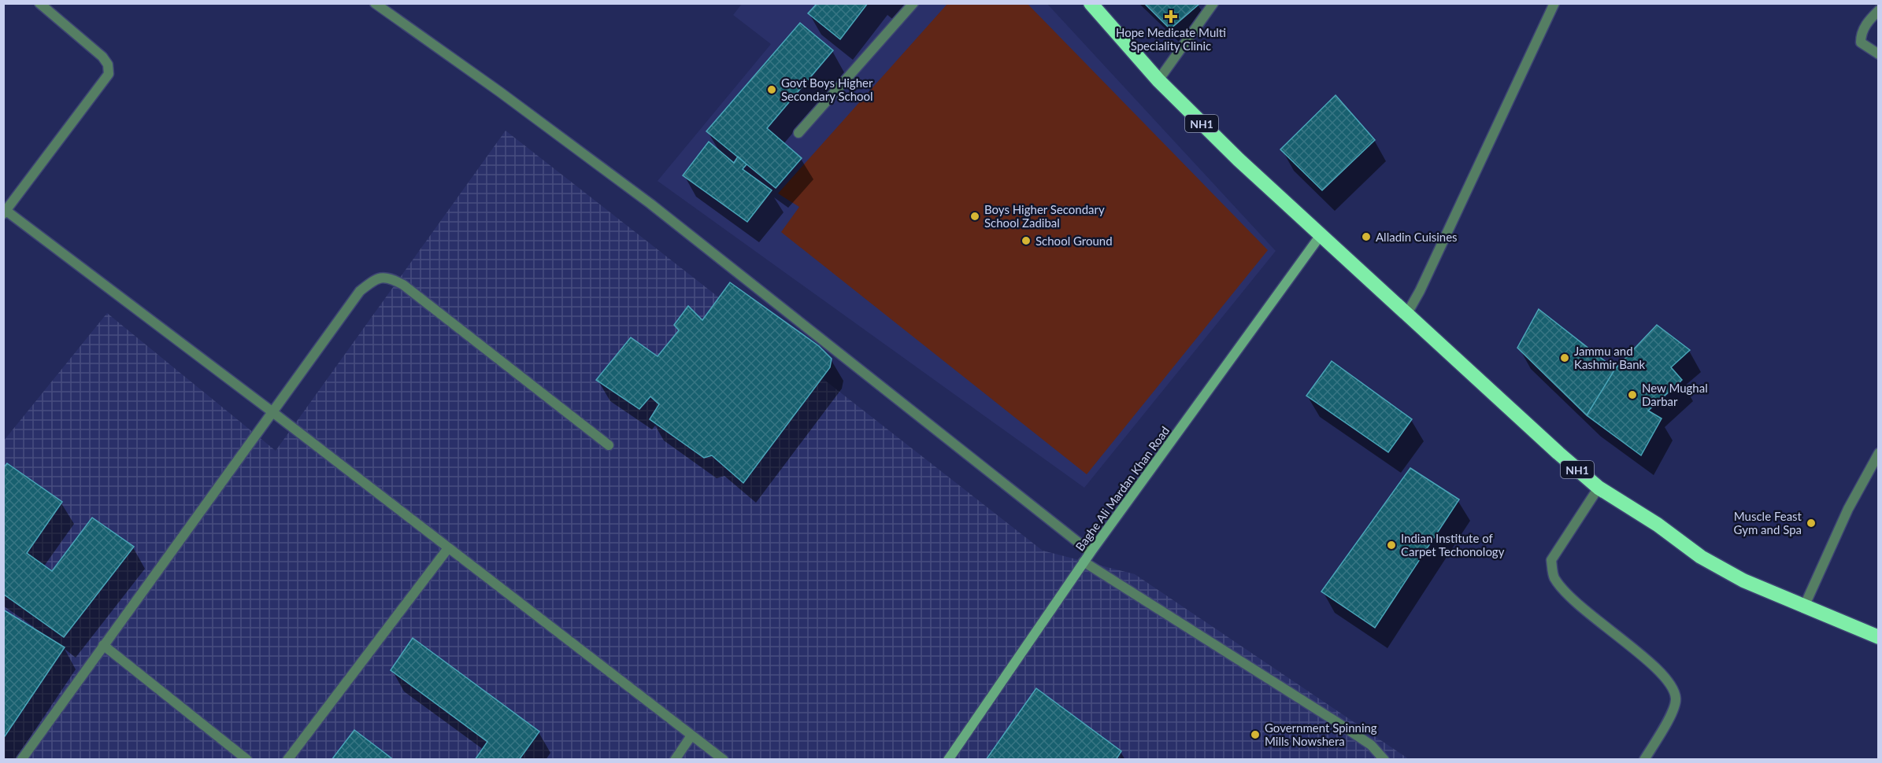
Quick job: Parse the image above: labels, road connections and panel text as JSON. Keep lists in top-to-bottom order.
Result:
{
  "streets": {
    "highway": ["NH1"],
    "main road": ["Baghe Ali Mardan Khan Road"]
  },
  "crossings": [
    ["NH1", "Baghe Ali Mardan Khan Road"]
  ],
  "places": {
    "health": ["Hope Medicate Multi Speciality Clinic"],
    "other": [
      "Govt Boys Higher Secondary School",
      "Boys Higher Secondary School Zadibal",
      "Alladin Cuisines",
      "School Ground",
      "Jammu and Kashmir Bank",
      "New Mughal Darbar",
      "Muscle Feast Gym and Spa",
      "Indian Institute of Carpet Techonology",
      "Government Spinning Mills Nowshera"
    ]
  }
}
